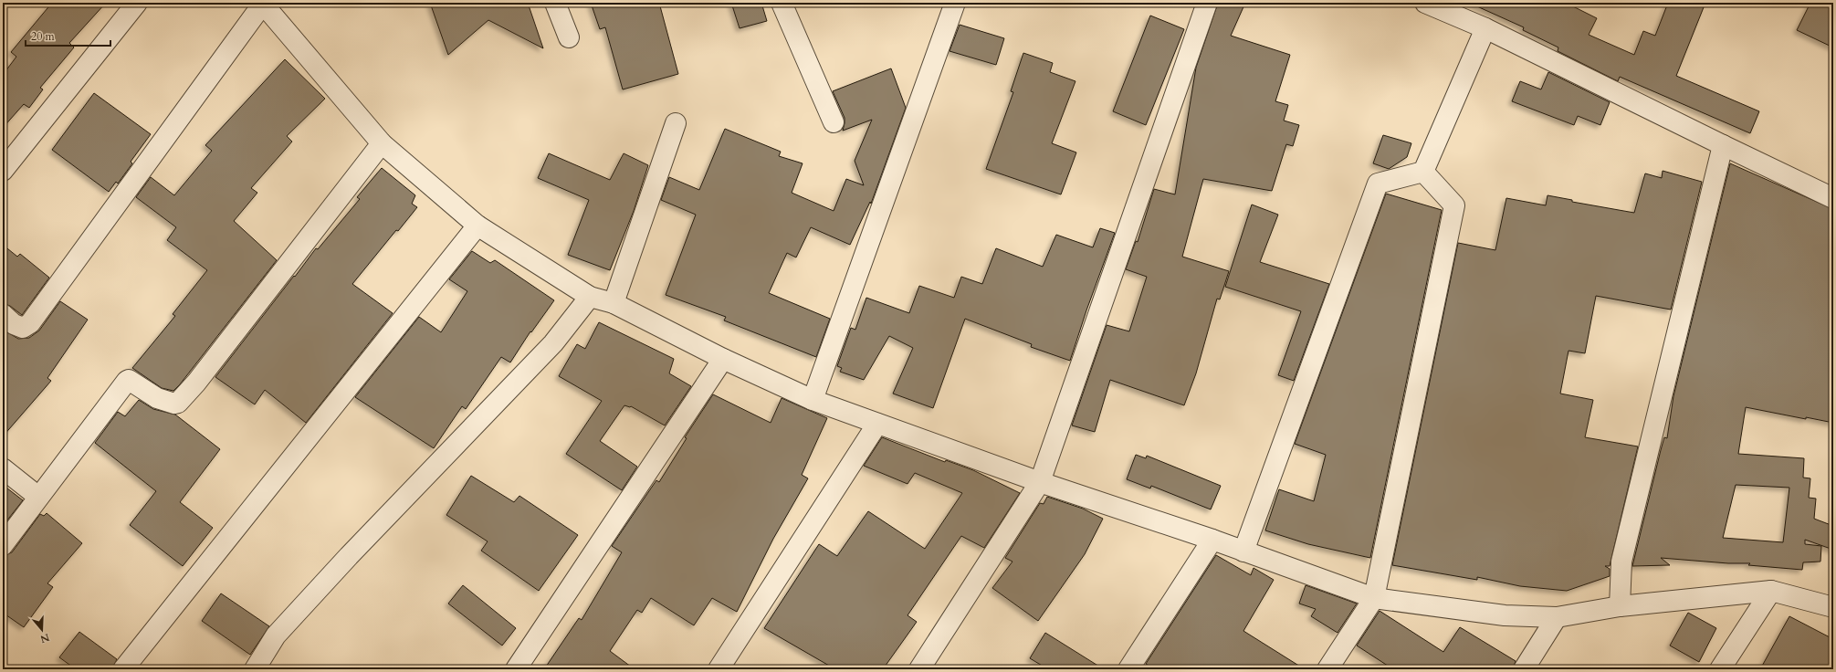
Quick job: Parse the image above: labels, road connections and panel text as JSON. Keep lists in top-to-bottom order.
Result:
{
  "scale_bar": "20 m",
  "north": "bottom"
}
